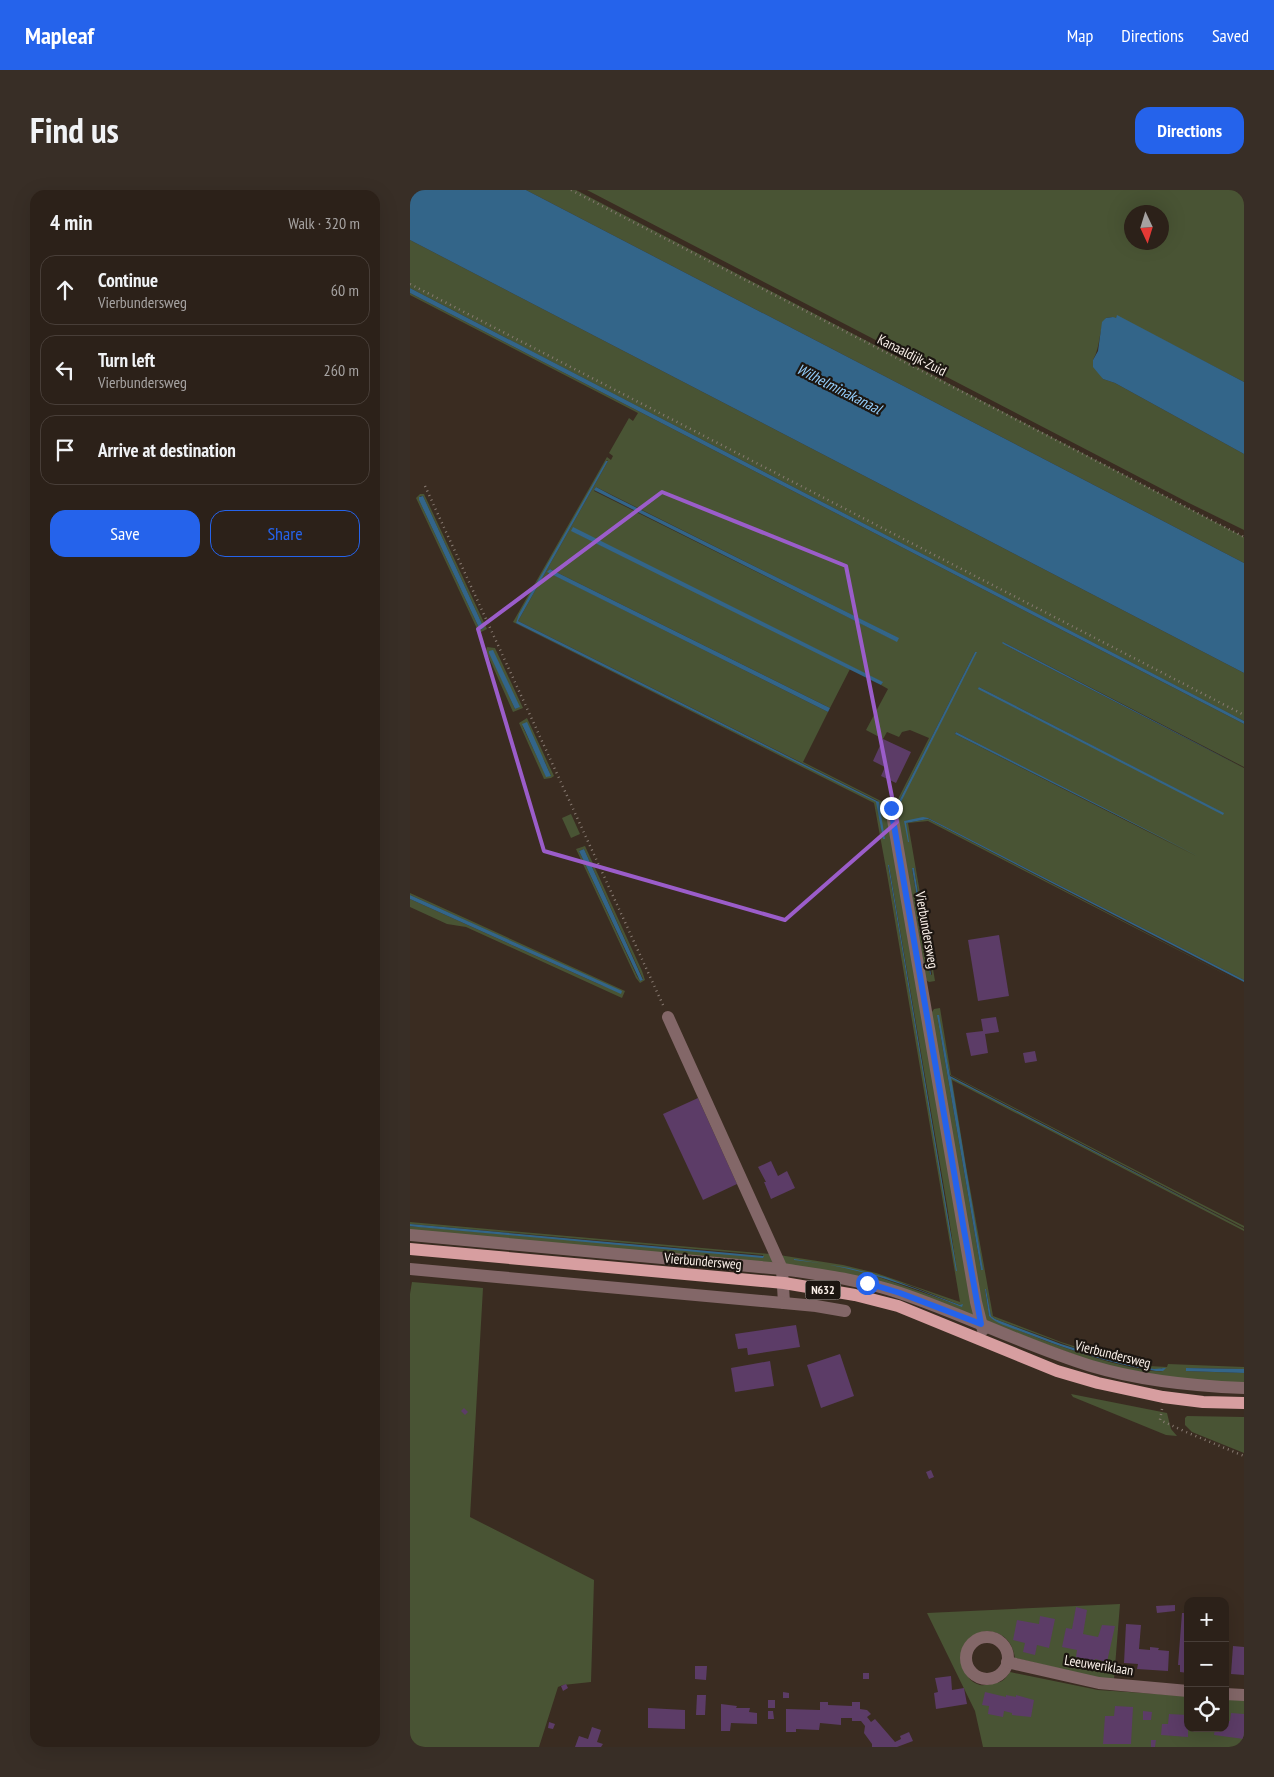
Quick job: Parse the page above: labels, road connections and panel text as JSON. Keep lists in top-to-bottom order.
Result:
{
  "streets": {
    "main road": ["Vierbundersweg", "N632"],
    "street": ["Leeuweriklaan"],
    "path": ["Kanaaldijk-Zuid"]
  },
  "water": ["Wilhelminakanaal"],
  "north": "bottom",
  "page": {
    "header": "Mapleaf",
    "nav": ["Map", "Directions", "Saved"],
    "title": "Find us",
    "buttons": [
      "Directions",
      ["Save", "Share"]
    ],
    "heading": ["4 min", "Walk · 320 m"],
    "list": [
      ["Continue", "Vierbundersweg", "60 m"],
      ["Turn left", "Vierbundersweg", "260 m"],
      "Arrive at destination"
    ],
    "map_buttons": ["+", "−"]
  }
}
